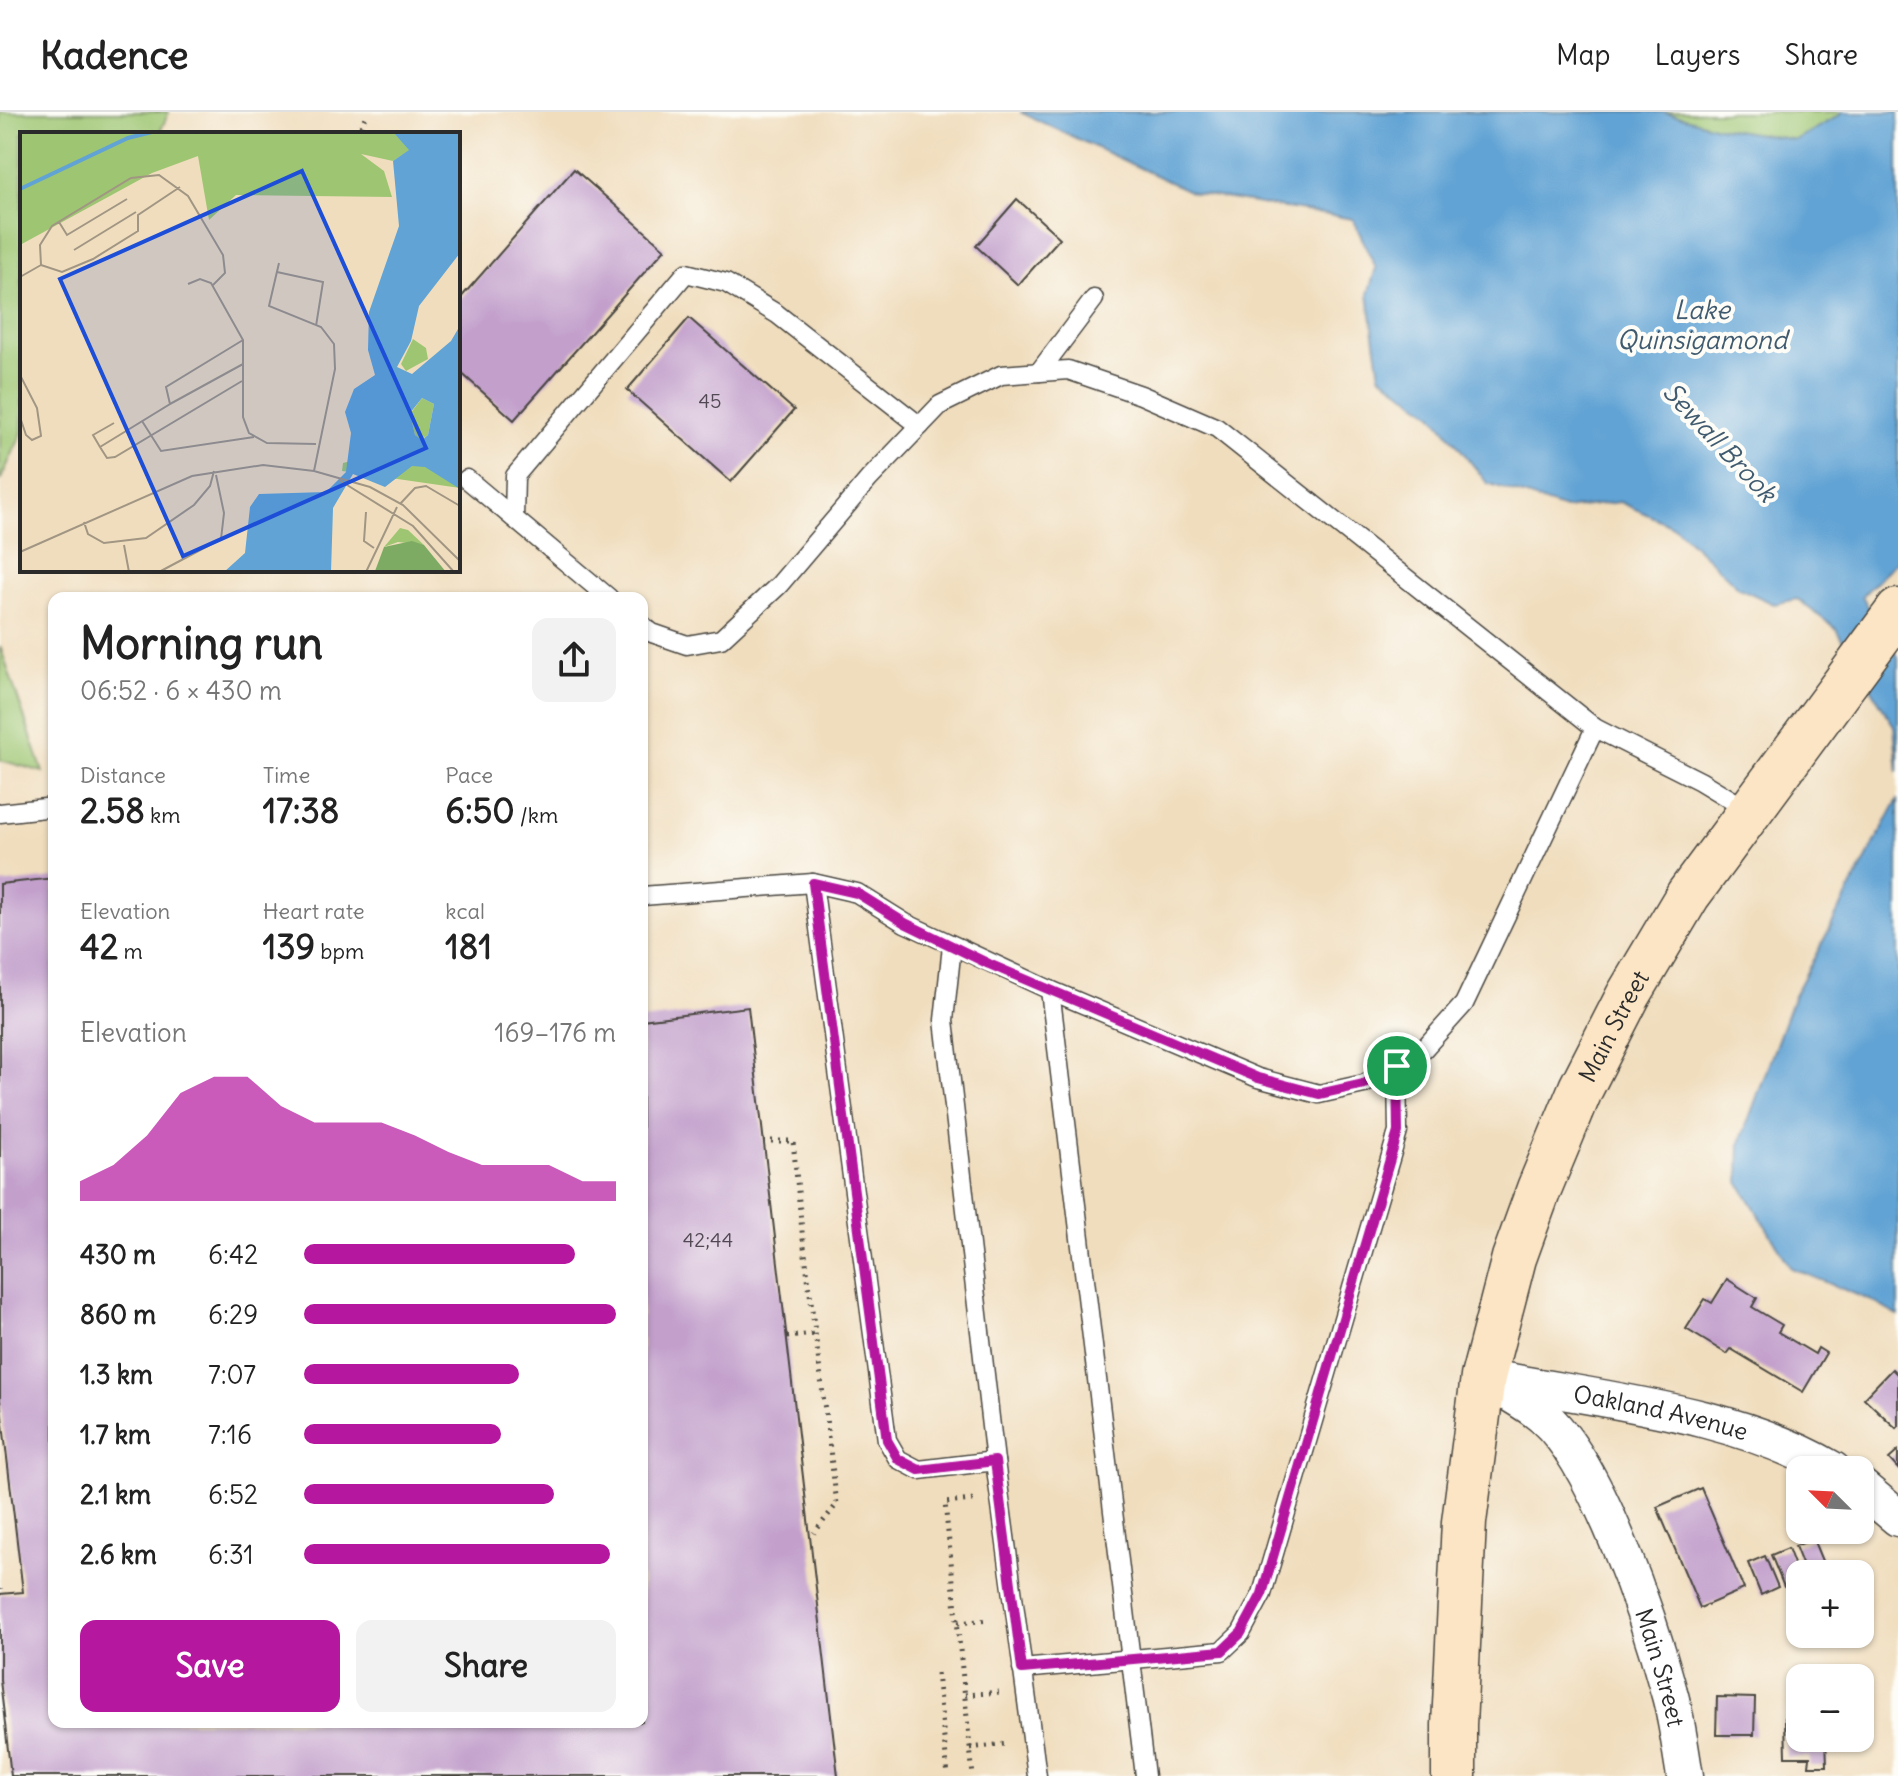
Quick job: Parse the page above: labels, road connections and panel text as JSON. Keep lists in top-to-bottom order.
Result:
{
  "streets": {
    "main road": ["Main Street"],
    "street": ["Oakland Avenue"]
  },
  "crossings": [
    ["Main Street", "Oakland Avenue"]
  ],
  "water": ["Lake Quinsigamond", "Sewall Brook"],
  "house_numbers": ["45", "42;44"],
  "north": "top left",
  "page": {
    "header": "Kadence",
    "nav": ["Map", "Layers", "Share"],
    "heading": ["Morning run", "06:52 · 6 × 430 m"],
    "stats": [
      ["Distance", "2.58 km"],
      ["Time", "17:38"],
      ["Pace", "6:50 /km"],
      ["Elevation", "42 m"],
      ["Heart rate", "139 bpm"],
      ["kcal", "181"]
    ],
    "chart": ["Elevation", "169–176 m"],
    "list": [
      {
        "name": "430 m",
        "note": "6:42"
      },
      {
        "name": "860 m",
        "note": "6:29"
      },
      {
        "name": "1.3 km",
        "note": "7:07"
      },
      {
        "name": "1.7 km",
        "note": "7:16"
      },
      {
        "name": "2.1 km",
        "note": "6:52"
      },
      {
        "name": "2.6 km",
        "note": "6:31"
      }
    ],
    "map_buttons": ["+", "−"],
    "buttons": ["Save", "Share"]
  }
}
